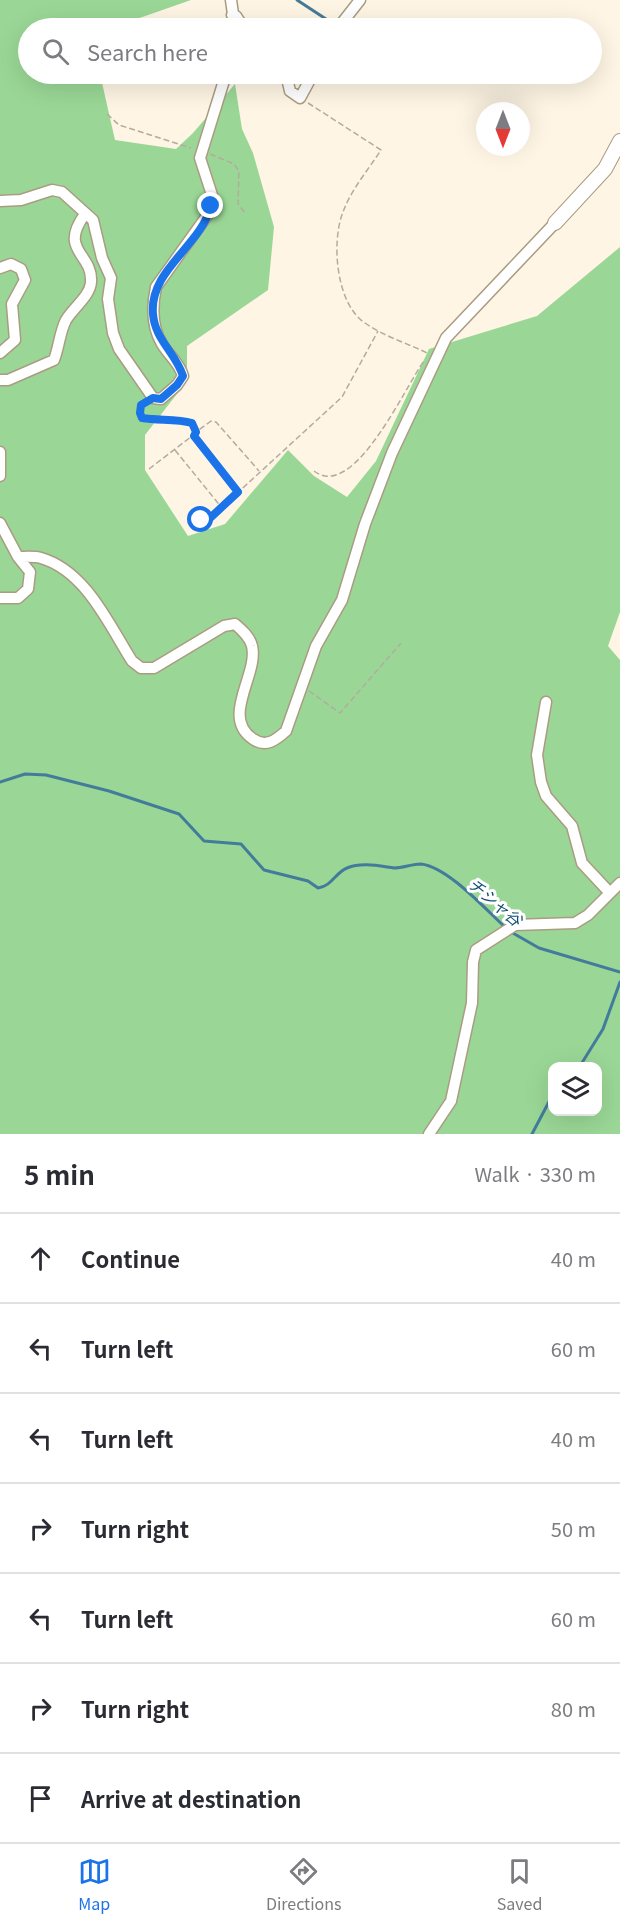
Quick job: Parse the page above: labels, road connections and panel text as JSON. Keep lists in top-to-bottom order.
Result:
{
  "water": ["チシャ谷"],
  "north": "bottom",
  "page": {
    "search": "Search here",
    "heading": ["5 min", "Walk · 330 m"],
    "list": [
      ["Continue", "40 m"],
      ["Turn left", "60 m"],
      ["Turn left", "40 m"],
      ["Turn right", "50 m"],
      ["Turn left", "60 m"],
      ["Turn right", "80 m"],
      "Arrive at destination"
    ],
    "nav": ["Map", "Directions", "Saved"]
  }
}
